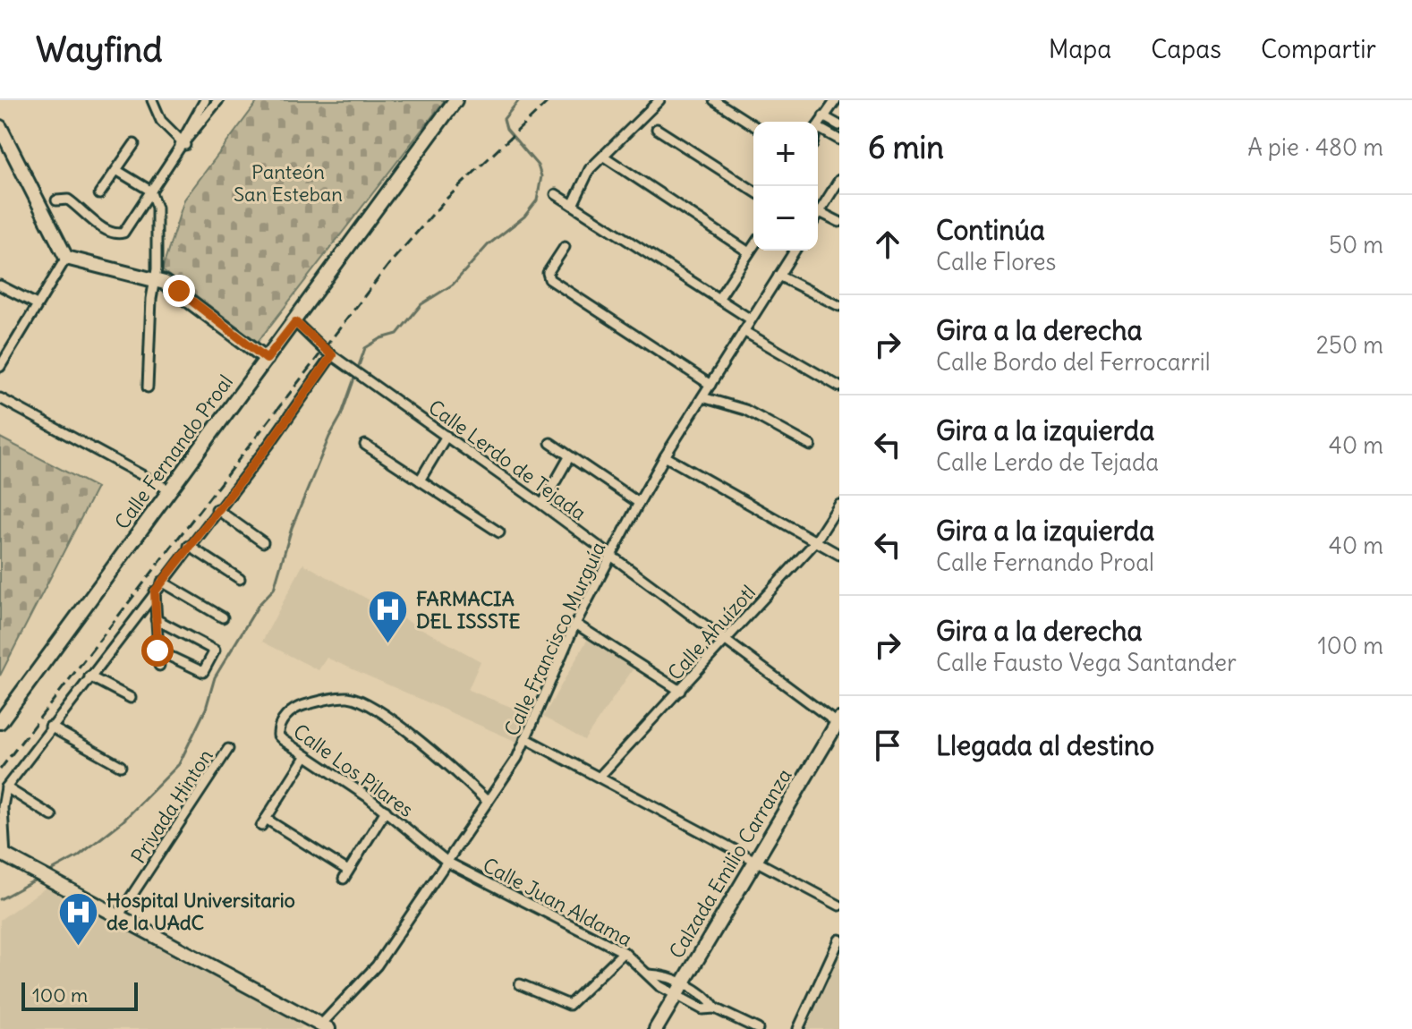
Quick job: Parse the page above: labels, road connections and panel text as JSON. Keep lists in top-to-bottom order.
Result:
{
  "streets": {
    "street": [
      "Calle Fernando Proal",
      "Calle Lerdo de Tejada",
      "Calle Ahuízotl",
      "Calle Francisco Murguía",
      "Calle Los Pilares",
      "Privada Hinton",
      "Calzada Emilio Carranza",
      "Calle Juan Aldama"
    ]
  },
  "crossings": [
    ["Calle Fernando Proal", "Calle Lerdo de Tejada"],
    ["Calle Lerdo de Tejada", "Calle Ahuízotl"],
    ["Calle Lerdo de Tejada", "Calle Francisco Murguía"],
    ["Calle Lerdo de Tejada", "Calzada Emilio Carranza"],
    ["Calle Francisco Murguía", "Calle Los Pilares"],
    ["Calle Francisco Murguía", "Calle Juan Aldama"],
    ["Calle Los Pilares", "Calle Juan Aldama"],
    ["Calzada Emilio Carranza", "Calle Juan Aldama"]
  ],
  "parks": ["Panteón San Esteban"],
  "places": {
    "hospital": ["FARMACIA DEL ISSSTE", "Hospital Universitario de la UAdC"]
  },
  "scale_bar": "100 m",
  "page": {
    "header": "Wayfind",
    "nav": ["Mapa", "Capas", "Compartir"],
    "heading": ["6 min", "A pie · 480 m"],
    "map_buttons": ["+", "−"],
    "list": [
      ["Continúa", "Calle Flores", "50 m"],
      ["Gira a la derecha", "Calle Bordo del Ferrocarril", "250 m"],
      ["Gira a la izquierda", "Calle Lerdo de Tejada", "40 m"],
      ["Gira a la izquierda", "Calle Fernando Proal", "40 m"],
      ["Gira a la derecha", "Calle Fausto Vega Santander", "100 m"],
      "Llegada al destino"
    ],
    "scale": "100 m"
  }
}
